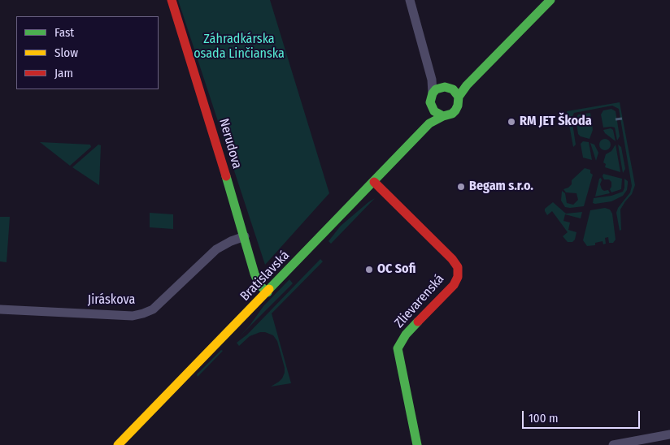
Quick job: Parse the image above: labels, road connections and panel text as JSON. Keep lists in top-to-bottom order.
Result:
{
  "streets": {
    "main road": ["Nerudova", "Bratislavská", "Zlievarenská"],
    "street": ["Jiráskova"]
  },
  "crossings": [
    ["Nerudova", "Bratislavská"],
    ["Nerudova", "Jiráskova"],
    ["Bratislavská", "Zlievarenská"]
  ],
  "parks": ["Záhradkárska osada Linčianska"],
  "places": ["RM JET Škoda", "Begam s.r.o.", "OC Sofi"],
  "legend": ["Fast", "Slow", "Jam"],
  "scale_bar": "100 m"
}
